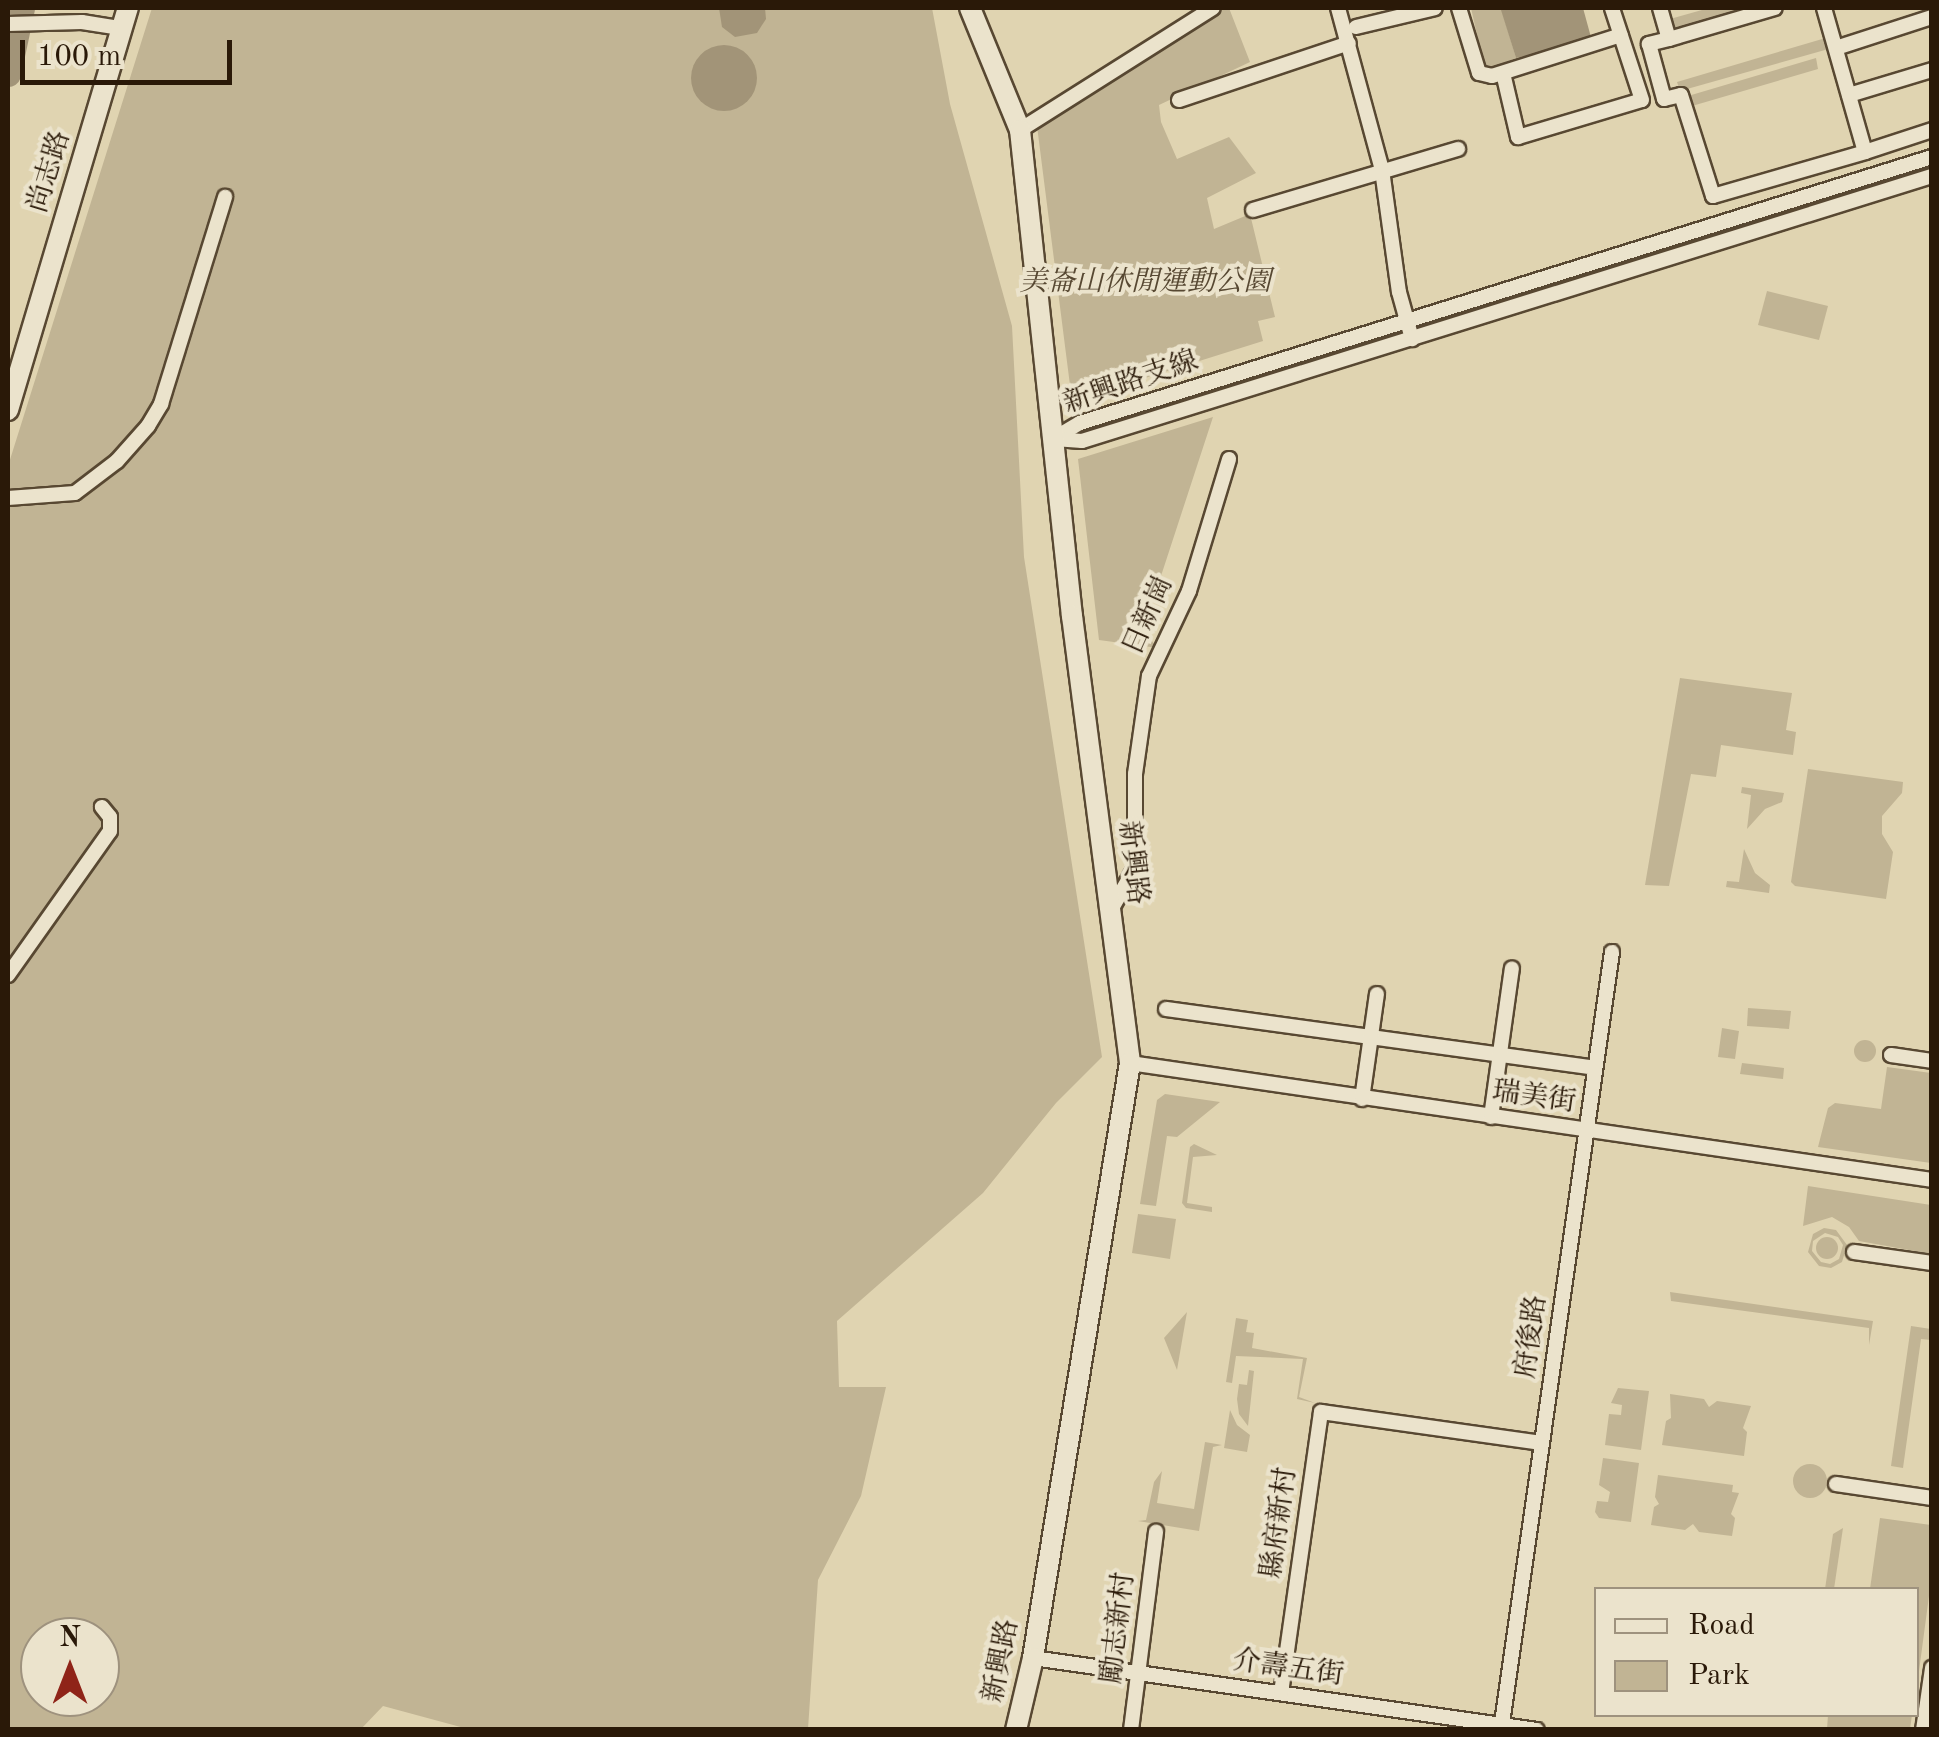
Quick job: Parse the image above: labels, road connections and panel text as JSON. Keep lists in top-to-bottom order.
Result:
{
  "streets": {
    "street": [
      "尚志路",
      "新興路支線",
      "日新崗",
      "新興路",
      "瑞美街",
      "府後路",
      "縣府新村",
      "勵志新村",
      "介壽五街"
    ]
  },
  "crossings": [
    ["新興路支線", "新興路"],
    ["日新崗", "新興路"],
    ["新興路", "瑞美街"],
    ["新興路", "介壽五街"],
    ["瑞美街", "府後路"],
    ["府後路", "縣府新村"],
    ["府後路", "介壽五街"],
    ["縣府新村", "介壽五街"],
    ["勵志新村", "介壽五街"]
  ],
  "parks": ["美崙山休閒運動公園"],
  "legend": ["Road", "Park"],
  "scale_bar": "100 m",
  "north": "top"
}
